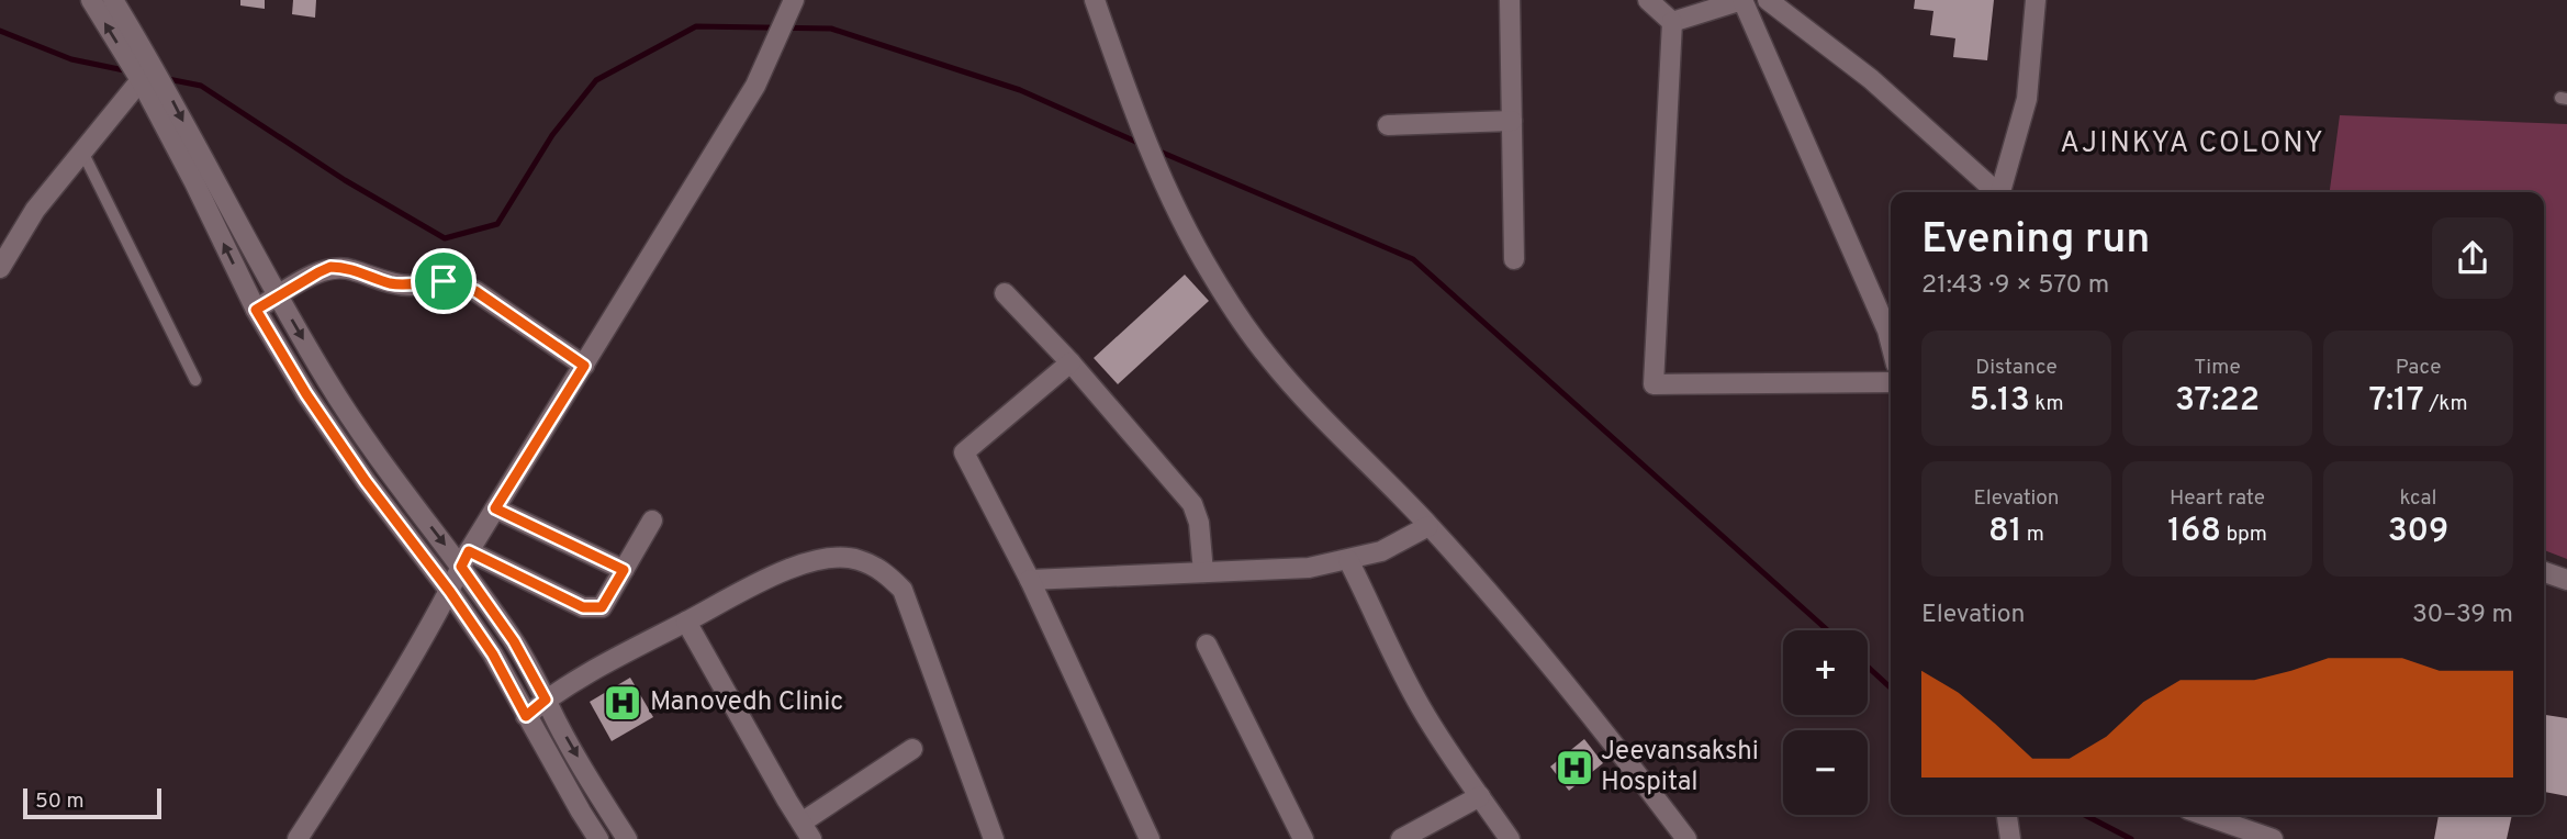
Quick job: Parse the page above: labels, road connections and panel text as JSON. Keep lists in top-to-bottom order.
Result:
{
  "districts": ["AJINKYA COLONY"],
  "places": {
    "hospital": ["Manovedh Clinic", "Jeevansakshi Hospital"]
  },
  "scale_bar": "50 m",
  "page": {
    "heading": ["Evening run", "21:43 · 9 × 570 m"],
    "stats": [
      ["Distance", "5.13 km"],
      ["Time", "37:22"],
      ["Pace", "7:17 /km"],
      ["Elevation", "81 m"],
      ["Heart rate", "168 bpm"],
      ["kcal", "309"]
    ],
    "chart": ["Elevation", "30–39 m"],
    "map_buttons": ["+", "−"],
    "scale": "50 m"
  }
}
